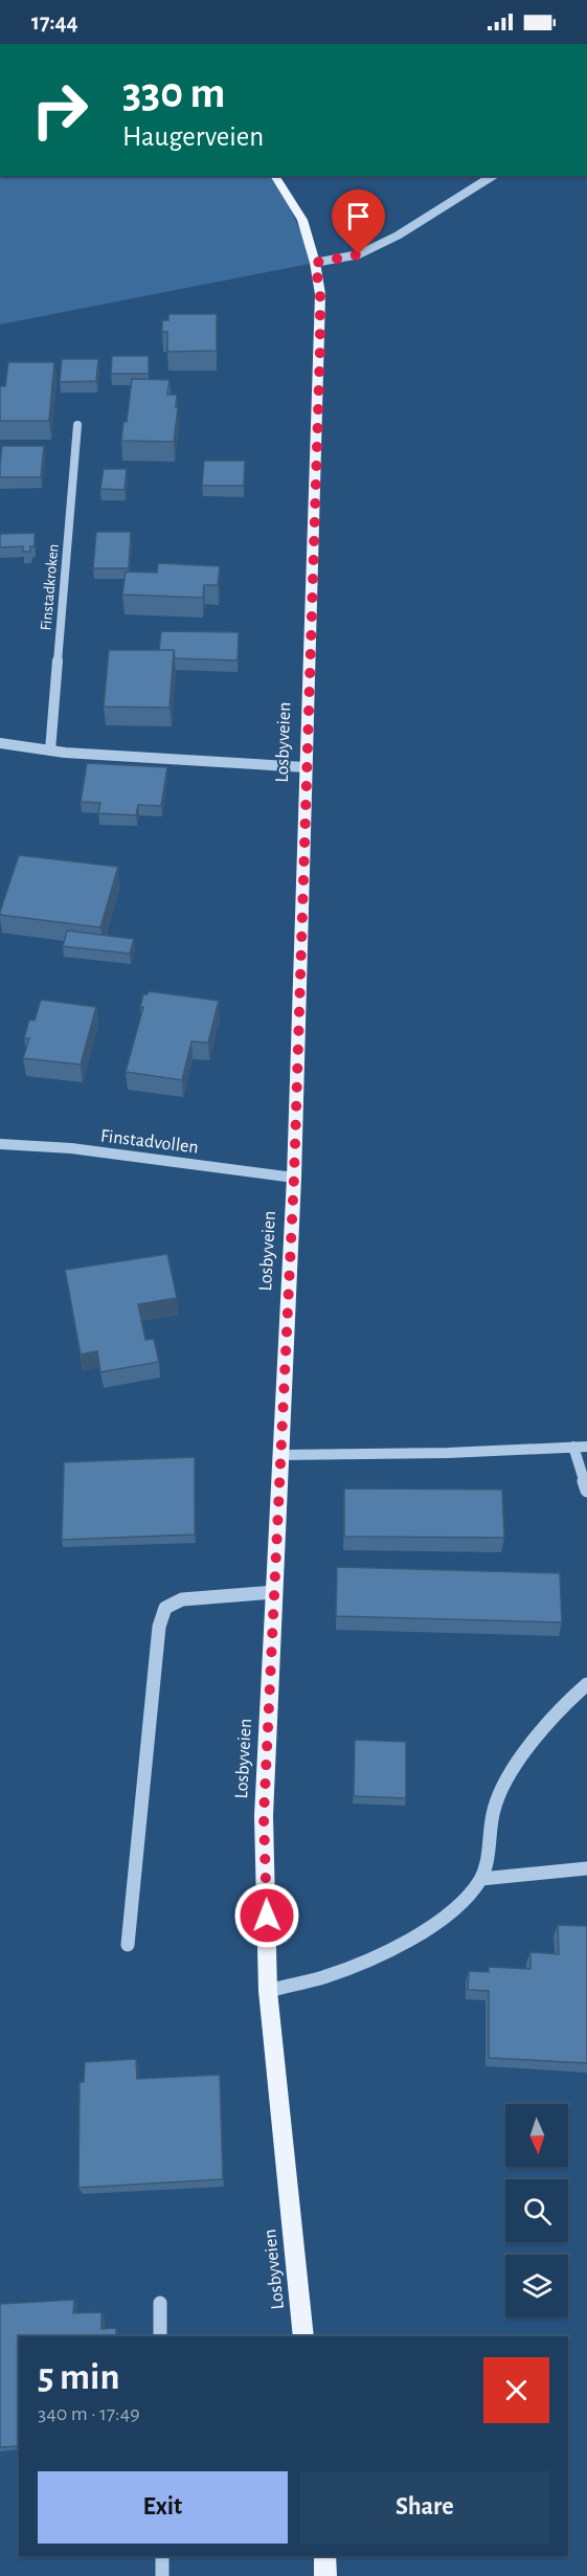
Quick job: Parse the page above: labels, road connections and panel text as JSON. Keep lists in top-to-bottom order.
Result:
{
  "streets": {
    "main road": ["Losbyveien"],
    "street": ["Finstadkroken", "Finstadvollen"]
  },
  "crossings": [
    ["Losbyveien", "Finstadvollen"]
  ],
  "north": "bottom",
  "page": {
    "status": "17:44",
    "turn": ["330 m", "Haugerveien"],
    "heading": ["5 min", "340 m · 17:49"],
    "buttons": ["Exit", "Share"]
  }
}
